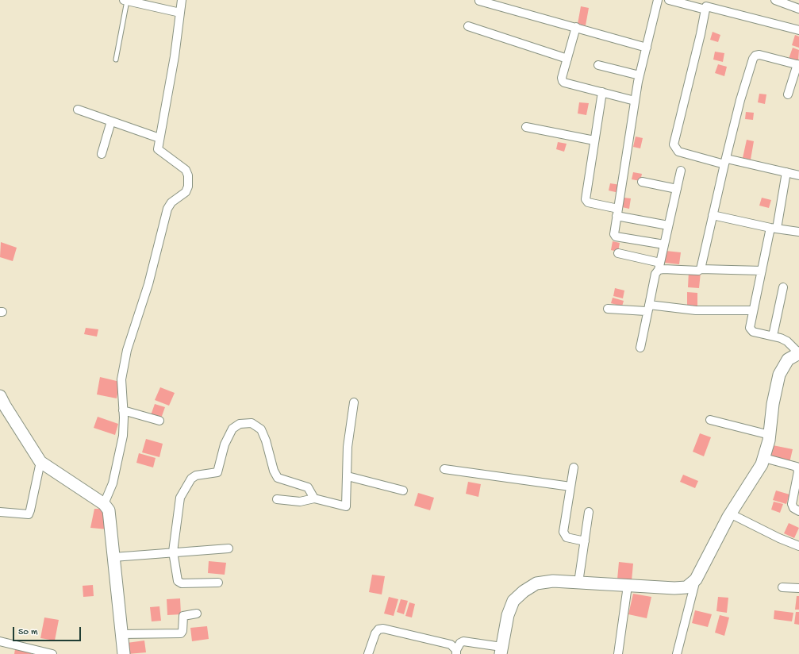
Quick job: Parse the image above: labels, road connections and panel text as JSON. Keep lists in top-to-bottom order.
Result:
{
  "scale_bar": "50 m"
}
